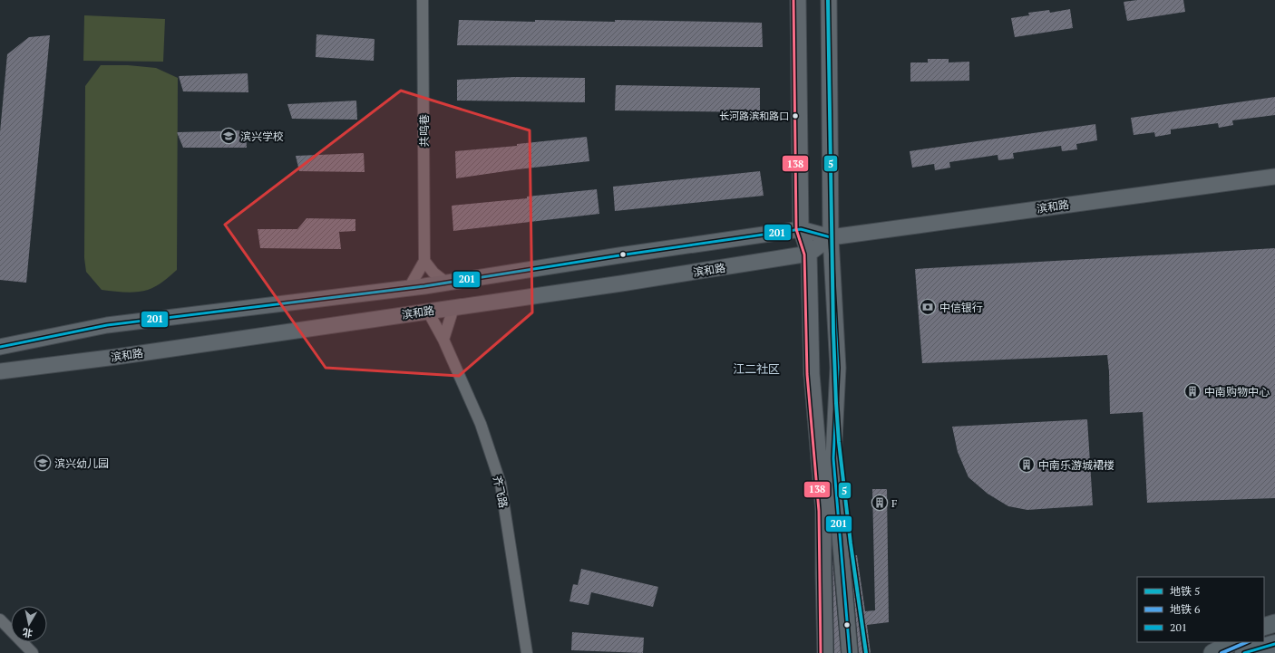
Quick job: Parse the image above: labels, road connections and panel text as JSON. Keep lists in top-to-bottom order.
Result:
{
  "streets": {
    "main road": ["滨和路"],
    "street": ["共鸣巷", "齐飞路"]
  },
  "crossings": [
    ["共鸣巷", "滨和路"],
    ["滨和路", "齐飞路"]
  ],
  "districts": ["江二社区"],
  "places": {
    "other": ["长河路滨和路口"],
    "school or university": ["滨兴学校", "滨兴幼儿园"],
    "bank": ["中信银行"],
    "building": ["中南购物中心", "中南乐游城裙楼", "F"]
  },
  "lines": [
    "metro line 5",
    "transit line 138",
    "transit line 201",
    "metro line 6"
  ],
  "legend": ["地铁 5", "地铁 6", "201"],
  "north": "bottom"
}
